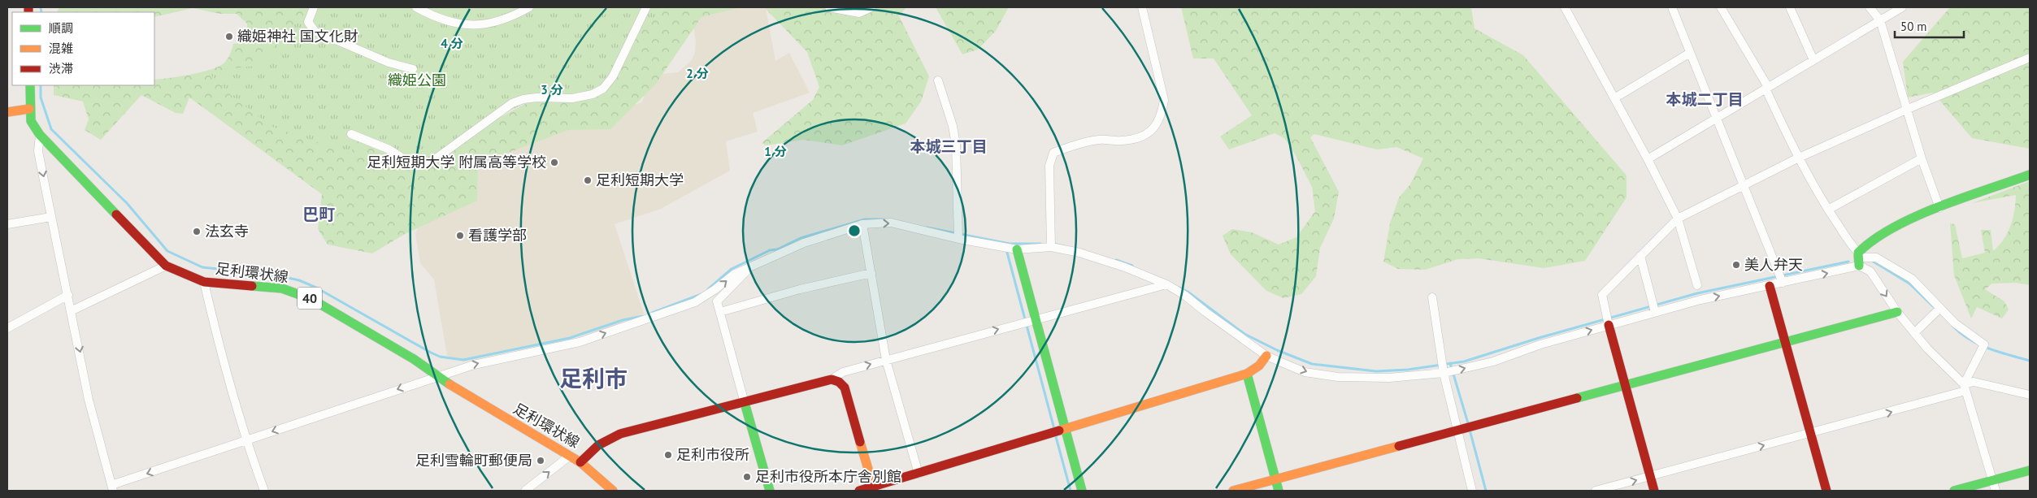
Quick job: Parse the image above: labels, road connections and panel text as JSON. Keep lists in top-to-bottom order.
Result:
{
  "streets": {
    "street": ["足利環状線", "40"]
  },
  "districts": [
    "本城二丁目",
    "本城三丁目",
    "巴町",
    "足利市"
  ],
  "parks": ["織姫公園"],
  "places": [
    "織姫神社 国文化財",
    "足利短期大学 附属高等学校",
    "足利短期大学",
    "法玄寺",
    "看護学部",
    "美人弁天",
    "足利市役所",
    "足利雪輪町郵便局",
    "足利市役所本庁舎別館"
  ],
  "legend": ["順調", "混雑", "渋滞"],
  "scale_bar": "50 m",
  "rings": [
    "4 分",
    "2 分",
    "3 分",
    "1 分"
  ]
}
